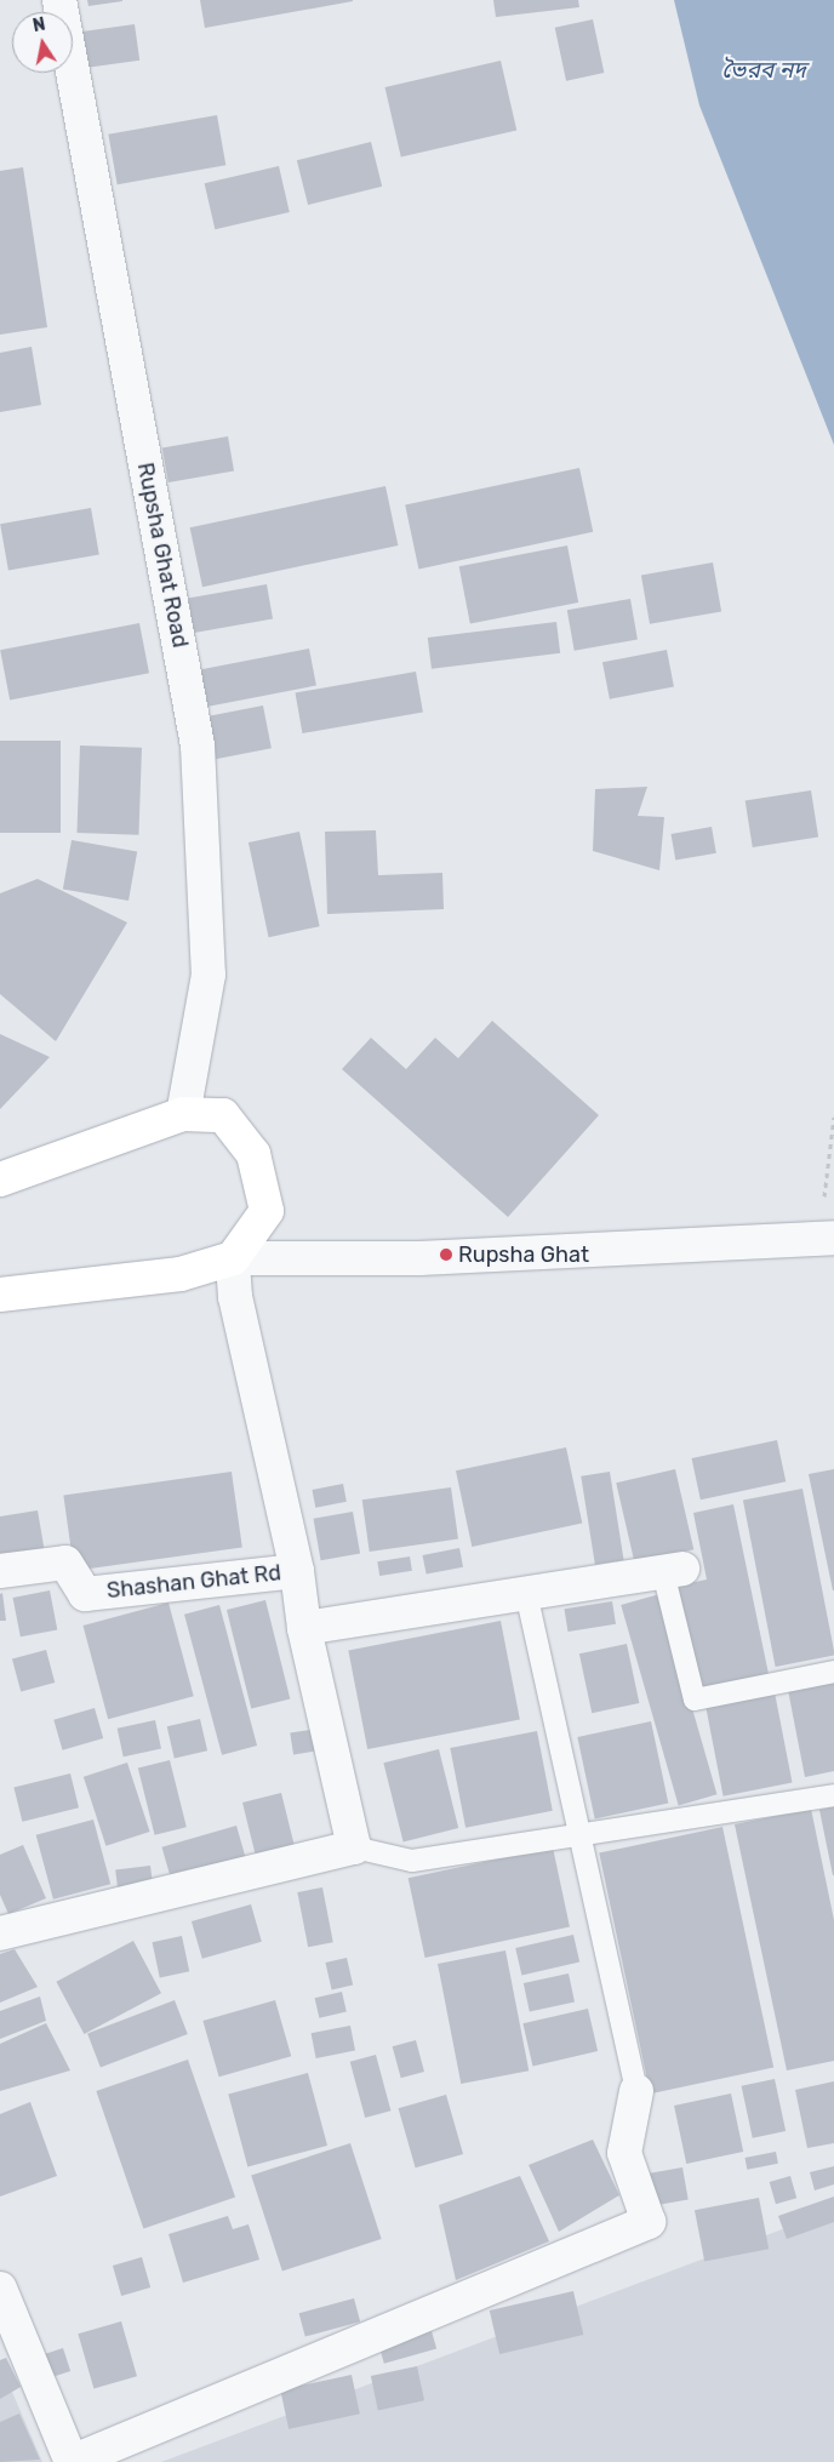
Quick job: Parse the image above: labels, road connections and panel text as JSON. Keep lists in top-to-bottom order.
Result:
{
  "streets": {
    "street": ["Rupsha Ghat Road", "Shashan Ghat Rd"]
  },
  "water": ["ভৈরব নদ"],
  "places": ["Rupsha Ghat"],
  "north": "top"
}
